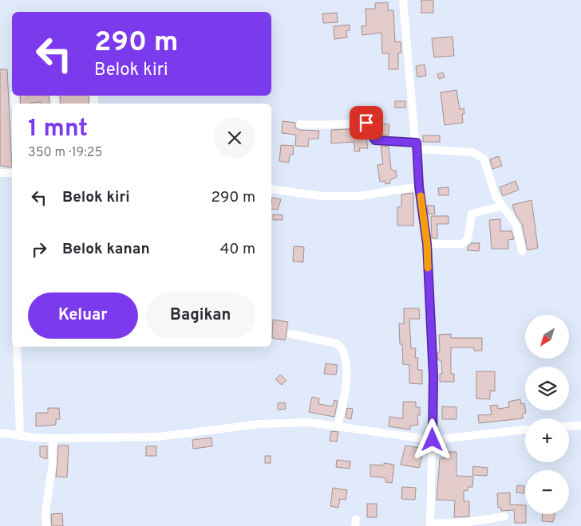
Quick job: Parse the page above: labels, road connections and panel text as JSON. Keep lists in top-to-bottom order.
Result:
{
  "north": "bottom left",
  "page": {
    "turn": ["290 m", "Belok kiri"],
    "heading": ["1 mnt", "350 m · 19:25"],
    "list": [
      {
        "name": "Belok kiri",
        "value": "290 m"
      },
      {
        "name": "Belok kanan",
        "value": "40 m"
      }
    ],
    "buttons": ["Keluar", "Bagikan"],
    "map_buttons": ["+", "−"]
  }
}
